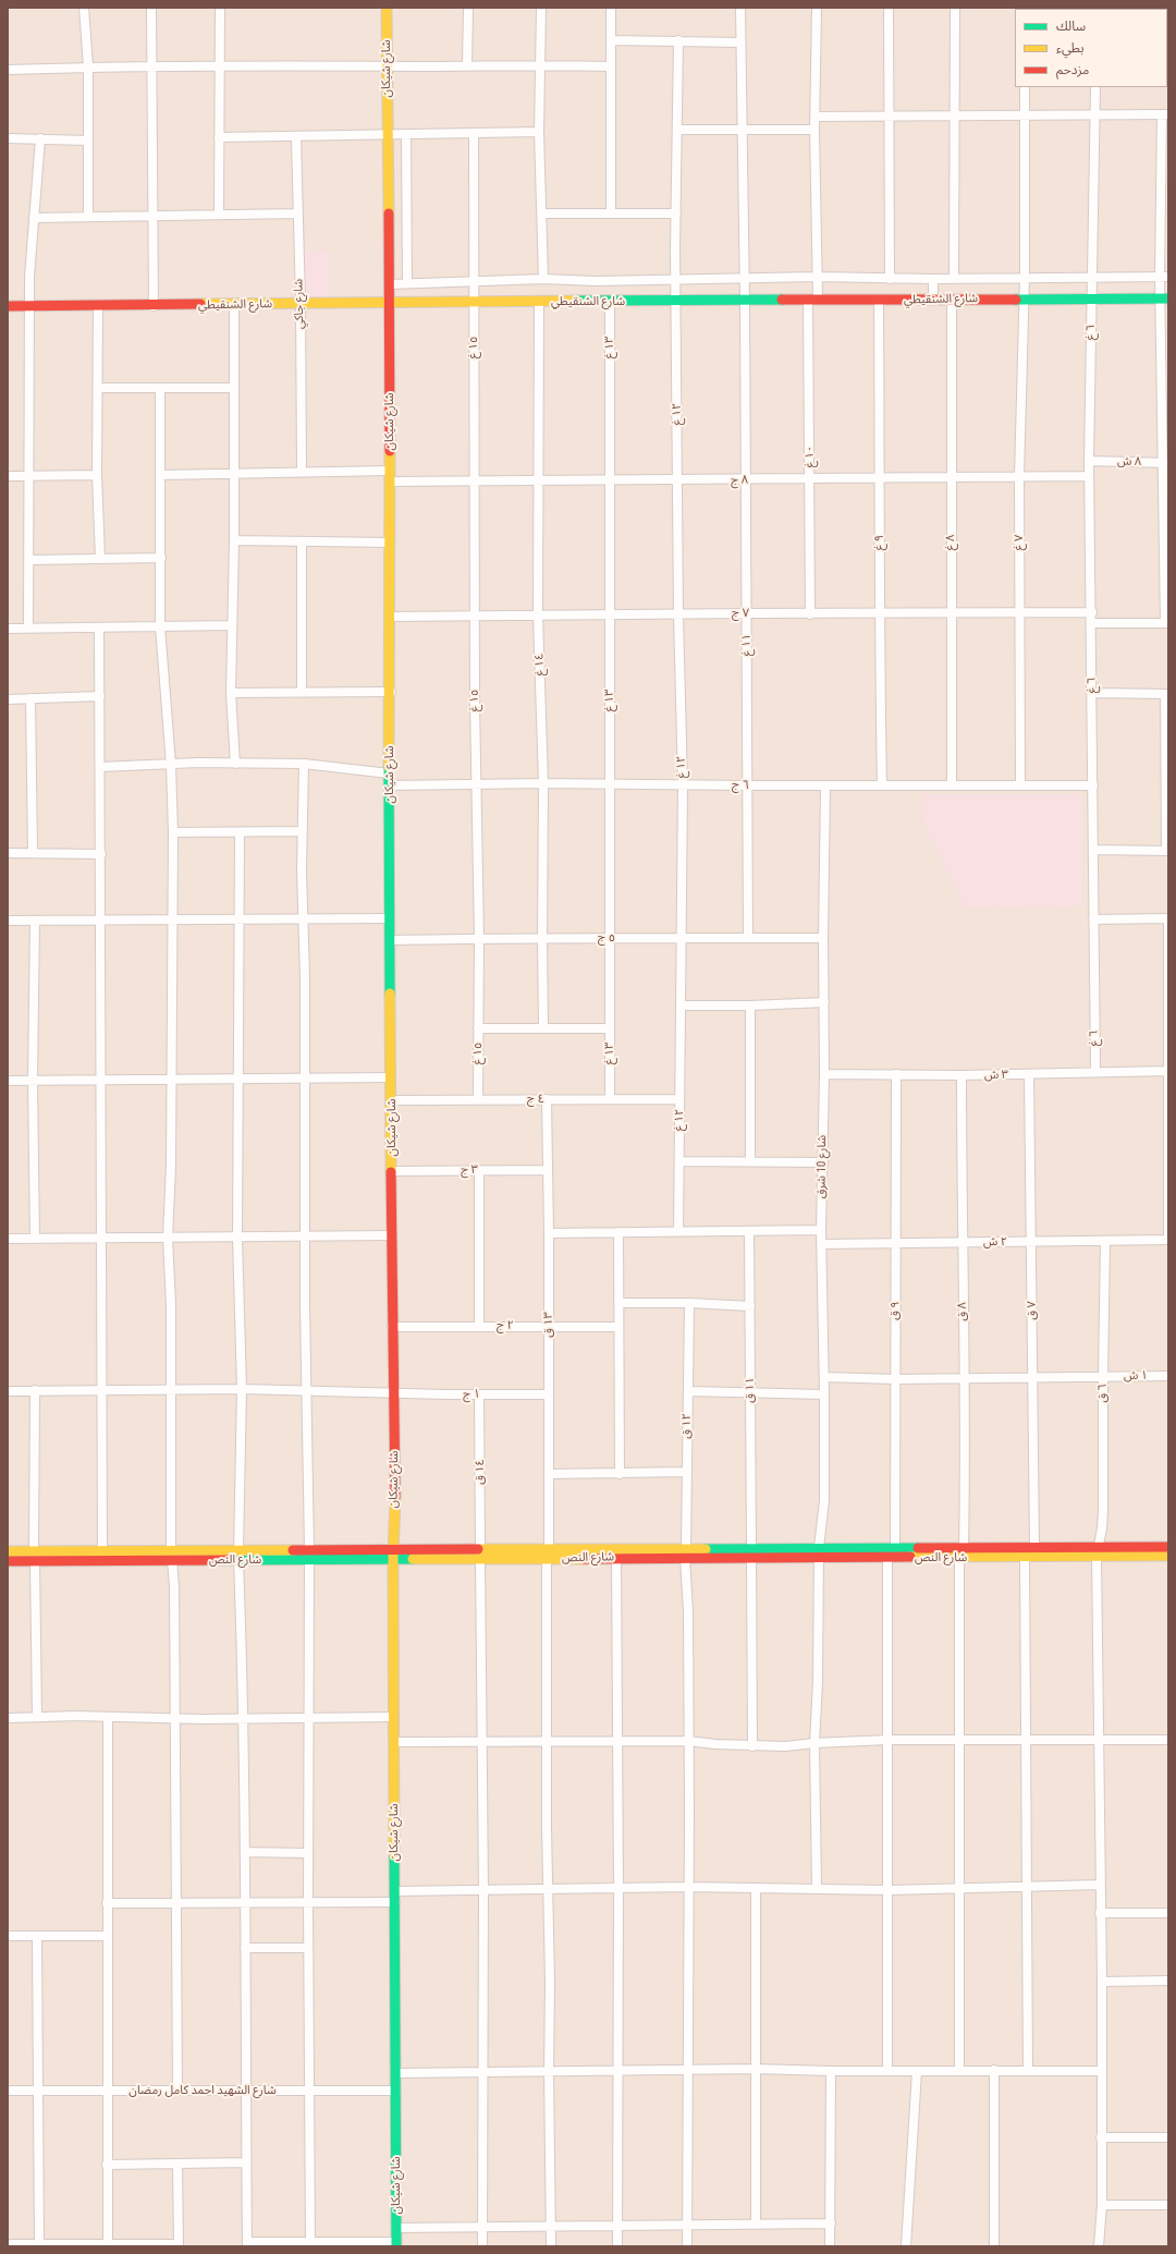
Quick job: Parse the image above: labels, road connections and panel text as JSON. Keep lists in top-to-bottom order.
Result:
{
  "streets": {
    "street": [
      "شارع شيكان",
      "شارع الشنقيطي",
      "شارع جاكي",
      "٦ غ",
      "١٥ غ",
      "١٣ غ",
      "١٢ غ",
      "١٠ غ",
      "٨ ش",
      "٨ ج",
      "٩ غ",
      "٨ غ",
      "٧ غ",
      "٧ ج",
      "١١ غ",
      "١٤ غ",
      "٦ ج",
      "٥ ج",
      "٣ ش",
      "٤ ج",
      "شارع 10 شرق",
      "٣ ج",
      "٢ ش",
      "٩ ق",
      "٧ ق",
      "٨ ق",
      "١٣ ق",
      "٢ ج",
      "١ ش",
      "١١ ق",
      "٦ ق",
      "١ ج",
      "١٢ ق",
      "١٤ ق",
      "شارع النص",
      "شارع الشهيد احمد كامل رمضان"
    ]
  },
  "crossings": [
    ["شارع شيكان", "شارع الشنقيطي"],
    ["شارع شيكان", "٨ ج"],
    ["شارع شيكان", "٧ ج"],
    ["شارع شيكان", "٦ ج"],
    ["شارع شيكان", "٥ ج"],
    ["شارع شيكان", "٤ ج"],
    ["شارع شيكان", "٣ ج"],
    ["شارع شيكان", "٢ ج"],
    ["شارع شيكان", "١ ج"],
    ["شارع شيكان", "شارع النص"],
    ["شارع شيكان", "شارع الشهيد احمد كامل رمضان"],
    ["شارع الشنقيطي", "شارع جاكي"],
    ["شارع الشنقيطي", "٦ غ"],
    ["شارع الشنقيطي", "١٥ غ"],
    ["شارع الشنقيطي", "١٣ غ"],
    ["شارع الشنقيطي", "١٢ غ"],
    ["شارع الشنقيطي", "١٠ غ"],
    ["شارع الشنقيطي", "٩ غ"],
    ["شارع الشنقيطي", "٨ غ"],
    ["شارع الشنقيطي", "٧ غ"],
    ["شارع الشنقيطي", "١١ غ"],
    ["شارع الشنقيطي", "١٤ غ"],
    ["٦ غ", "٨ ش"],
    ["٦ غ", "٨ ج"],
    ["٦ غ", "٧ ج"],
    ["٦ غ", "٦ ج"],
    ["٦ غ", "٣ ش"],
    ["١٥ غ", "٨ ج"],
    ["١٥ غ", "٧ ج"],
    ["١٥ غ", "٦ ج"],
    ["١٥ غ", "٥ ج"],
    ["١٥ غ", "٤ ج"],
    ["١٣ غ", "٨ ج"],
    ["١٣ غ", "٧ ج"],
    ["١٣ غ", "٦ ج"],
    ["١٣ غ", "٥ ج"],
    ["١٣ غ", "٤ ج"],
    ["١٢ غ", "٨ ج"],
    ["١٢ غ", "٧ ج"],
    ["١٢ غ", "٦ ج"],
    ["١٢ غ", "٥ ج"],
    ["١٢ غ", "٤ ج"],
    ["١٠ غ", "٨ ج"],
    ["١٠ غ", "٧ ج"],
    ["٨ ج", "٩ غ"],
    ["٨ ج", "٨ غ"],
    ["٨ ج", "٧ غ"],
    ["٨ ج", "١١ غ"],
    ["٨ ج", "١٤ غ"],
    ["٩ غ", "٧ ج"],
    ["٩ غ", "٦ ج"],
    ["٨ غ", "٧ ج"],
    ["٨ غ", "٦ ج"],
    ["٧ غ", "٧ ج"],
    ["٧ غ", "٦ ج"],
    ["٧ ج", "١١ غ"],
    ["٧ ج", "١٤ غ"],
    ["١١ غ", "٦ ج"],
    ["١١ غ", "٥ ج"],
    ["١٤ غ", "٦ ج"],
    ["١٤ غ", "٥ ج"],
    ["٦ ج", "شارع 10 شرق"],
    ["٥ ج", "شارع 10 شرق"],
    ["٣ ش", "شارع 10 شرق"],
    ["٣ ش", "٩ ق"],
    ["٣ ش", "٧ ق"],
    ["٣ ش", "٨ ق"],
    ["٤ ج", "١٣ ق"],
    ["شارع 10 شرق", "٢ ش"],
    ["شارع 10 شرق", "١ ش"],
    ["شارع 10 شرق", "شارع النص"],
    ["٣ ج", "١٣ ق"],
    ["٢ ش", "٩ ق"],
    ["٢ ش", "٧ ق"],
    ["٢ ش", "٨ ق"],
    ["٢ ش", "٦ ق"],
    ["٩ ق", "١ ش"],
    ["٩ ق", "شارع النص"],
    ["٧ ق", "١ ش"],
    ["٧ ق", "شارع النص"],
    ["٨ ق", "١ ش"],
    ["٨ ق", "شارع النص"],
    ["١٣ ق", "٢ ج"],
    ["١٣ ق", "١ ج"],
    ["١٣ ق", "شارع النص"],
    ["١ ش", "٦ ق"],
    ["١١ ق", "شارع النص"],
    ["٦ ق", "شارع النص"],
    ["١ ج", "١٤ ق"],
    ["١٢ ق", "شارع النص"],
    ["١٤ ق", "شارع النص"]
  ],
  "legend": ["سالك", "بطيء", "مزدحم"]
}
